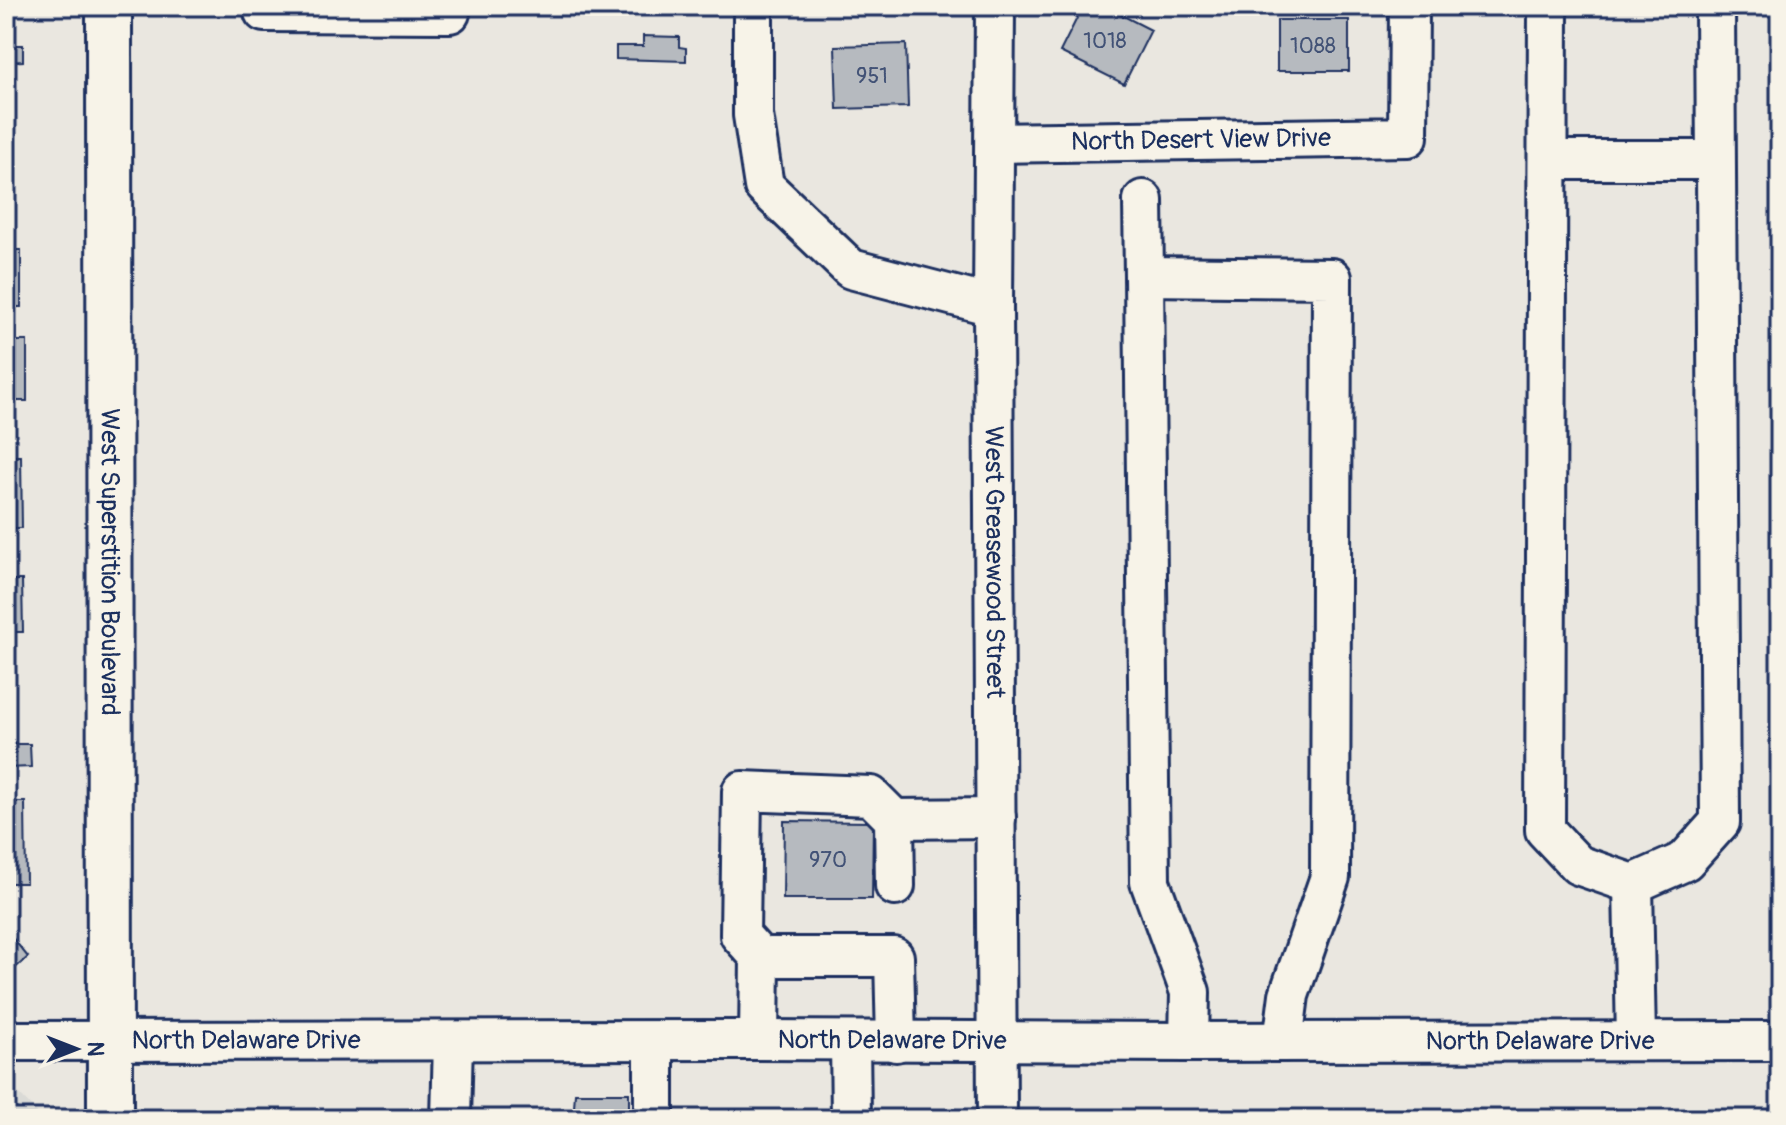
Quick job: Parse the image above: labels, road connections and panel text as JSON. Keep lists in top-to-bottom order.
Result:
{
  "streets": {
    "main road": ["West Superstition Boulevard"],
    "street": ["North Desert View Drive", "West Greasewood Street", "North Delaware Drive"]
  },
  "crossings": [
    ["North Desert View Drive", "West Greasewood Street"],
    ["West Greasewood Street", "North Delaware Drive"],
    ["West Superstition Boulevard", "North Delaware Drive"]
  ],
  "house_numbers": [
    "1018",
    "1088",
    "951",
    "970"
  ],
  "north": "right"
}
